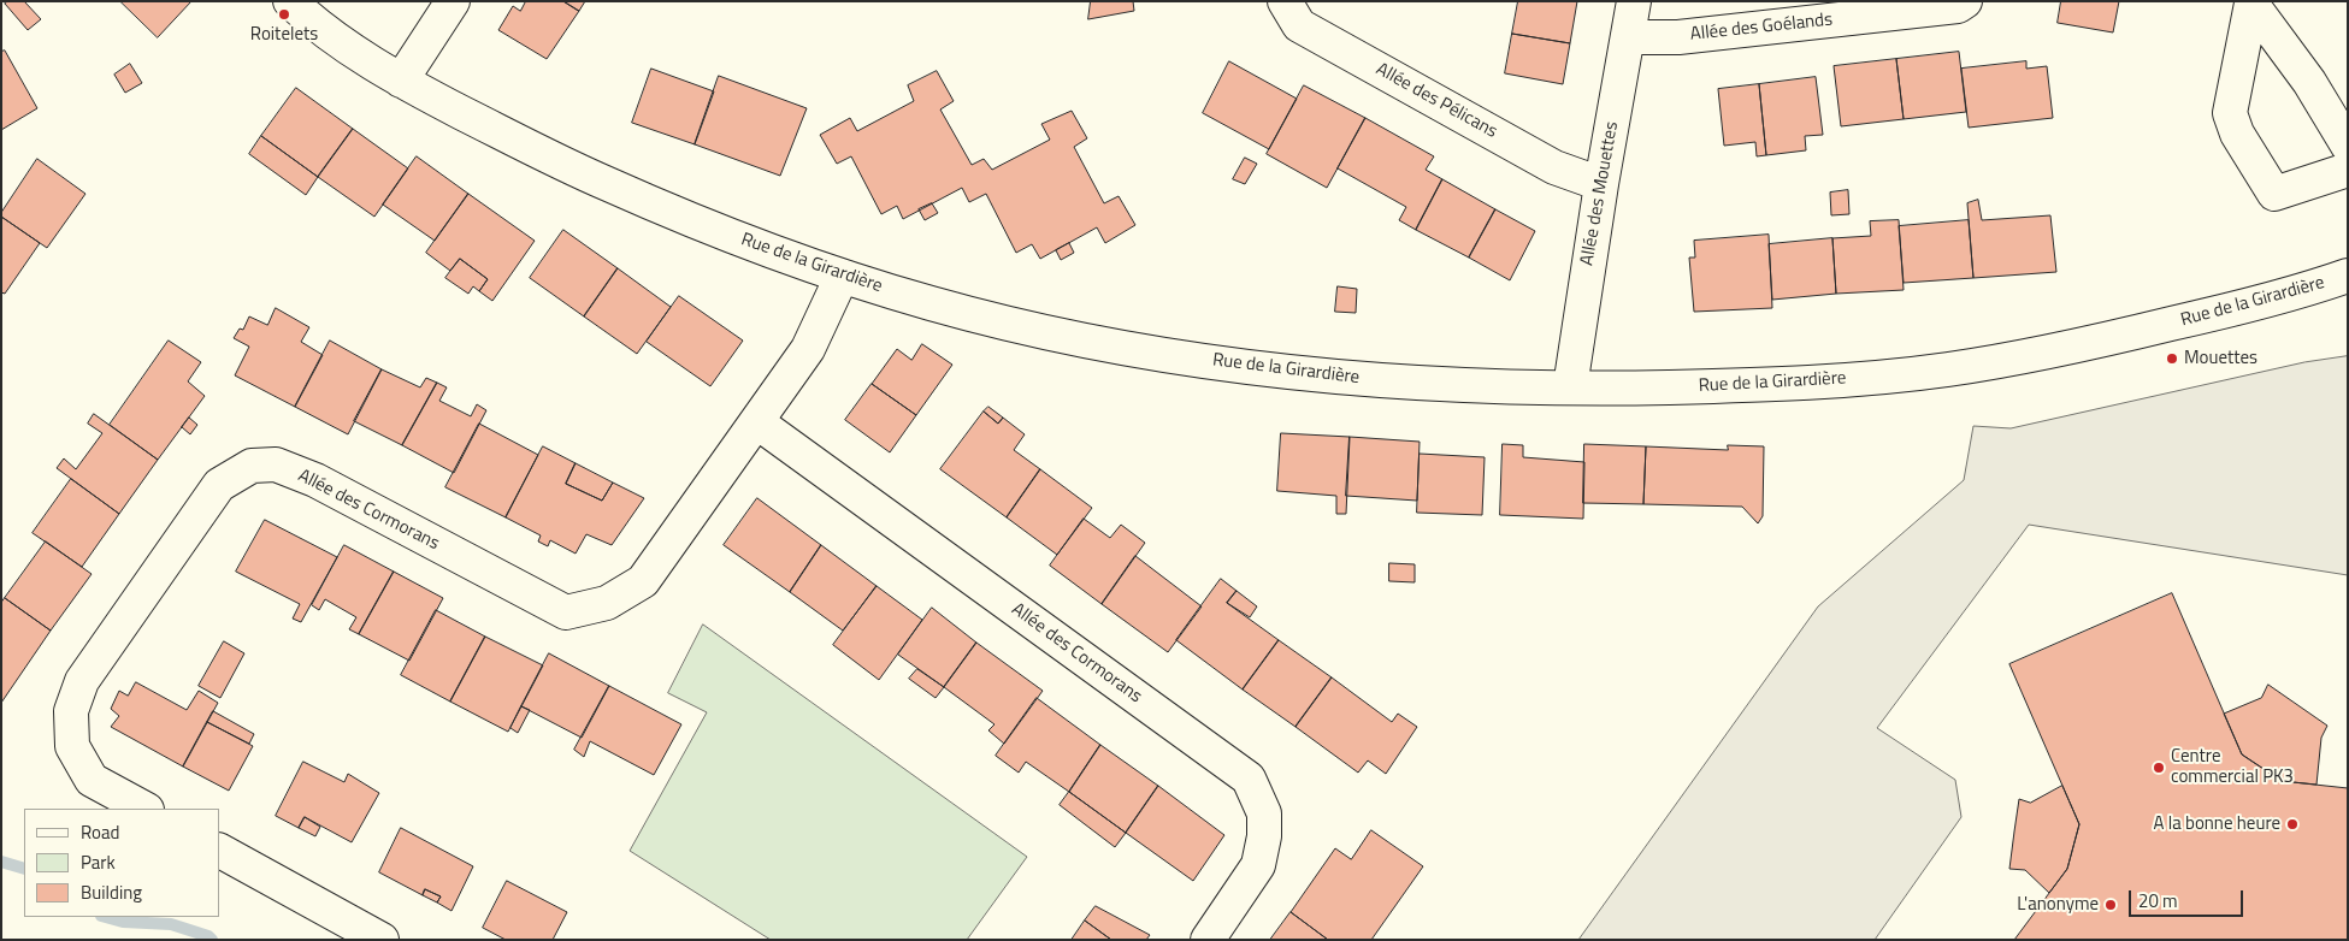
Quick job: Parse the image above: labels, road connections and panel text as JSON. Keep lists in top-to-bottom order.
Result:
{
  "streets": {
    "street": [
      "Allée des Goélands",
      "Allée des Pélicans",
      "Allée des Mouettes",
      "Rue de la Girardière",
      "Allée des Cormorans"
    ]
  },
  "crossings": [
    ["Allée des Goélands", "Allée des Mouettes"],
    ["Allée des Pélicans", "Allée des Mouettes"],
    ["Allée des Mouettes", "Rue de la Girardière"],
    ["Rue de la Girardière", "Allée des Cormorans"]
  ],
  "places": [
    "Roitelets",
    "Mouettes",
    "Centre commercial PK3",
    "A la bonne heure",
    "L'anonyme"
  ],
  "legend": ["Road", "Park", "Building"],
  "scale_bar": "20 m"
}
